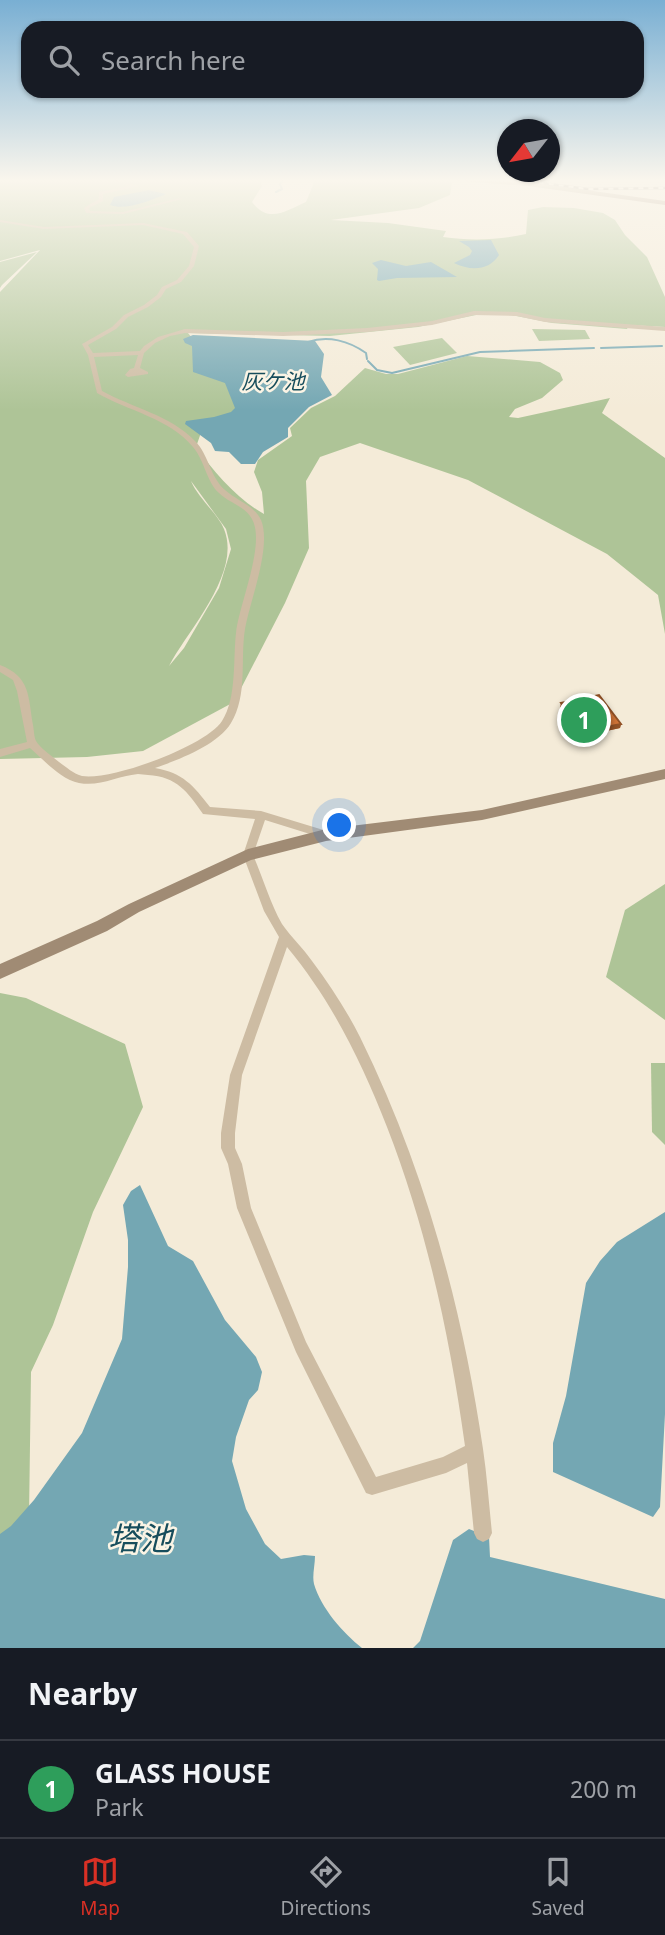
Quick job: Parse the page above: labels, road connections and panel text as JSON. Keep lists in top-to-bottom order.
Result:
{
  "water": ["灰ケ池", "塔池"],
  "north": "bottom left",
  "page": {
    "search": "Search here",
    "pins": "1",
    "heading": "Nearby",
    "list": [
      {
        "mark": "1",
        "name": "GLASS HOUSE",
        "note": "Park",
        "value": "200 m"
      }
    ],
    "nav": ["Map", "Directions", "Saved"]
  }
}
